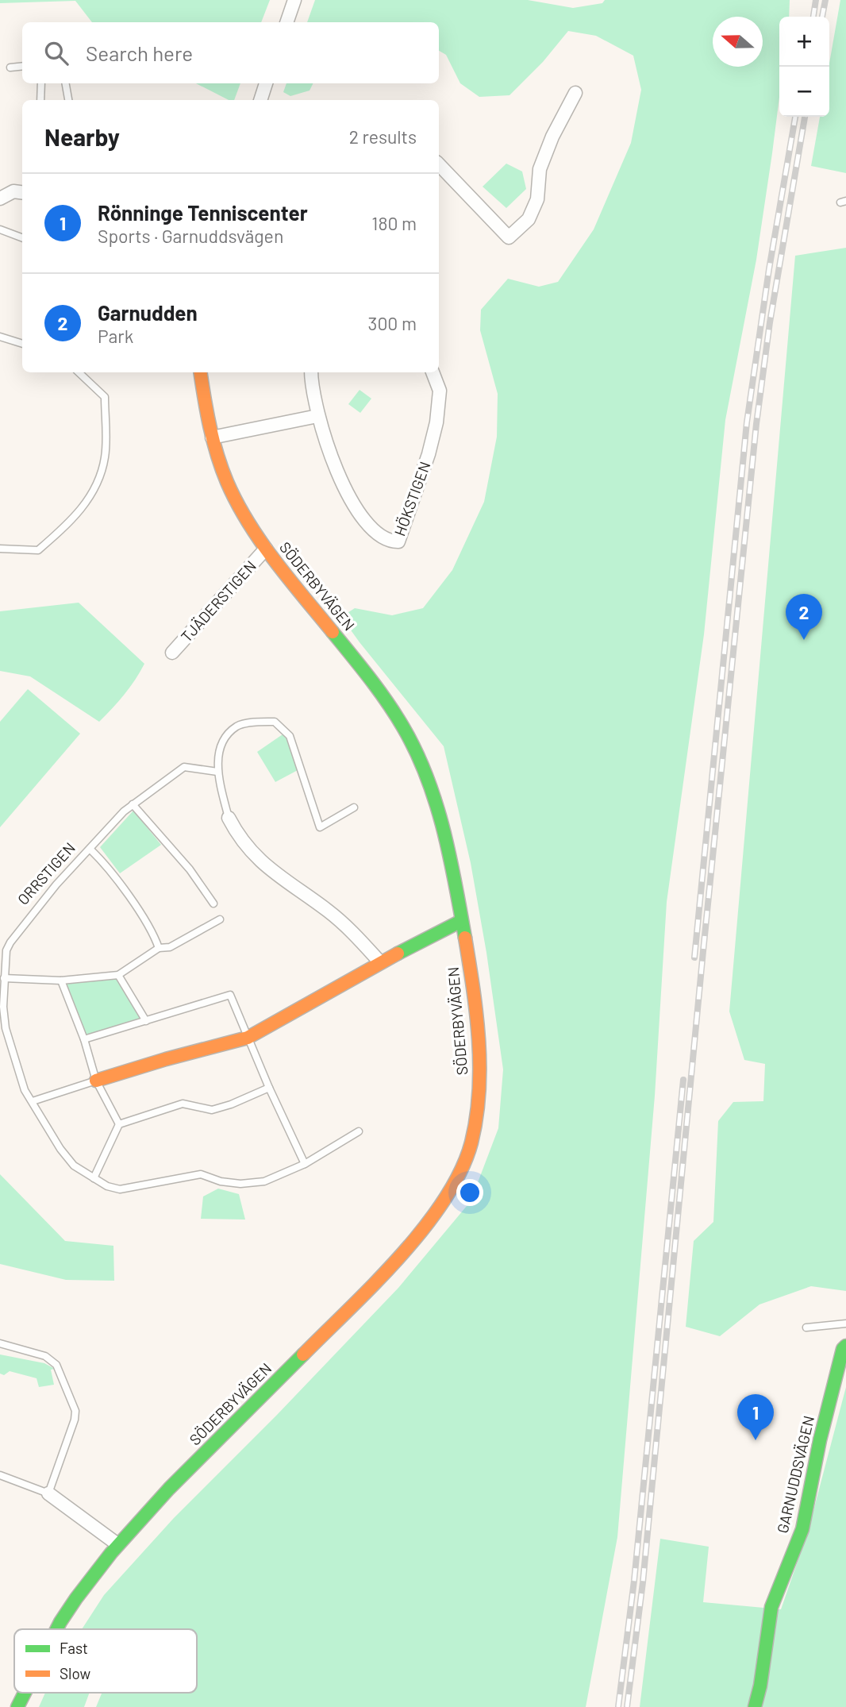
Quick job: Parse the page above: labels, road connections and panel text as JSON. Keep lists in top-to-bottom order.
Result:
{
  "streets": {
    "street": [
      "HÖKSTIGEN",
      "SÖDERBYVÄGEN",
      "TJÄDERSTIGEN",
      "GARNUDDSVÄGEN"
    ],
    "lane": ["ORRSTIGEN"]
  },
  "crossings": [
    ["SÖDERBYVÄGEN", "TJÄDERSTIGEN"]
  ],
  "legend": ["Fast", "Slow"],
  "north": "left",
  "page": {
    "map_buttons": ["+", "−"],
    "search": "Search here",
    "heading": ["Nearby", "2 results"],
    "list": [
      {
        "mark": "1",
        "name": "Rönninge Tenniscenter",
        "note": "Sports · Garnuddsvägen",
        "value": "180 m"
      },
      {
        "mark": "2",
        "name": "Garnudden",
        "note": "Park",
        "value": "300 m"
      }
    ],
    "pins": ["2", "1"]
  }
}
